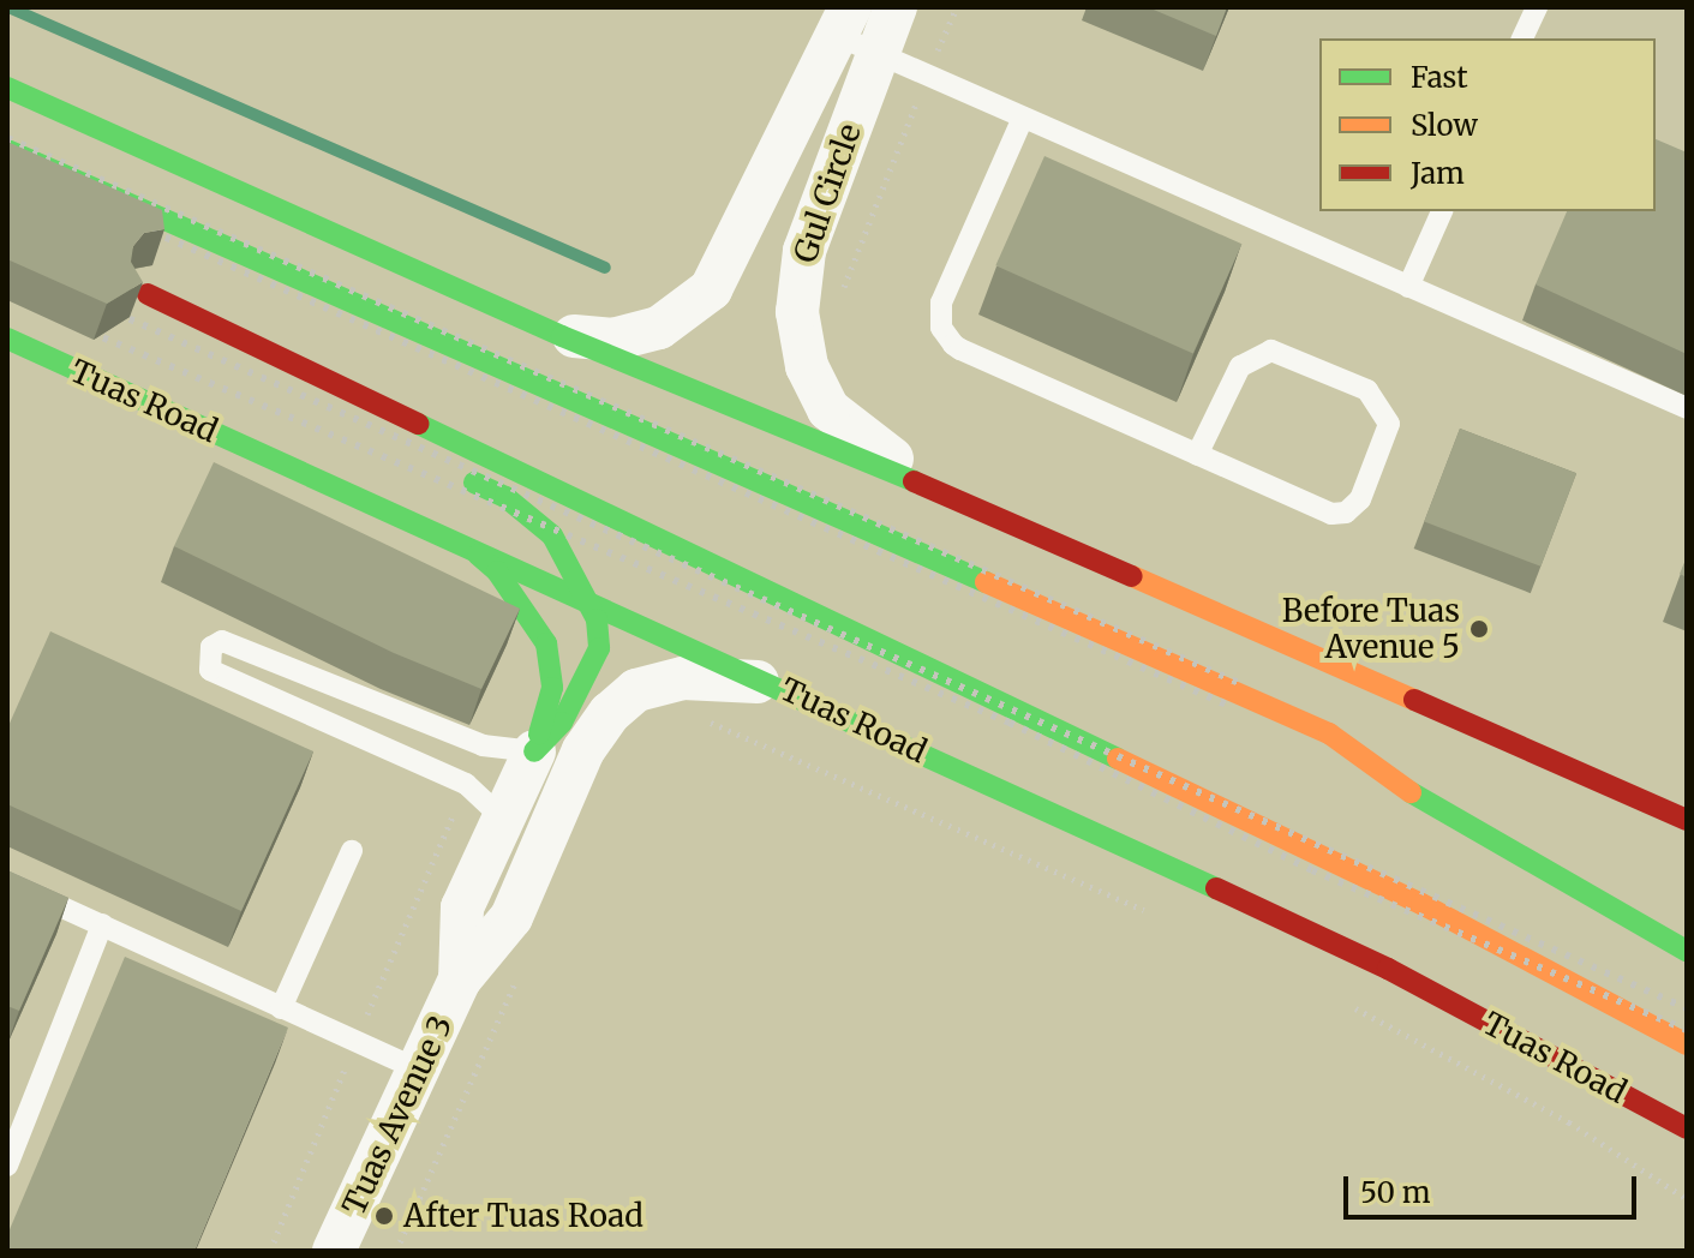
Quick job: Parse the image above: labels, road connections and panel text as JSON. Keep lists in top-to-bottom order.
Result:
{
  "streets": {
    "main road": ["Tuas Road"],
    "street": ["Gul Circle", "Tuas Avenue 3"]
  },
  "crossings": [
    ["Tuas Road", "Tuas Avenue 3"]
  ],
  "places": ["Before Tuas Avenue 5", "After Tuas Road"],
  "legend": ["Fast", "Slow", "Jam"],
  "scale_bar": "50 m"
}
